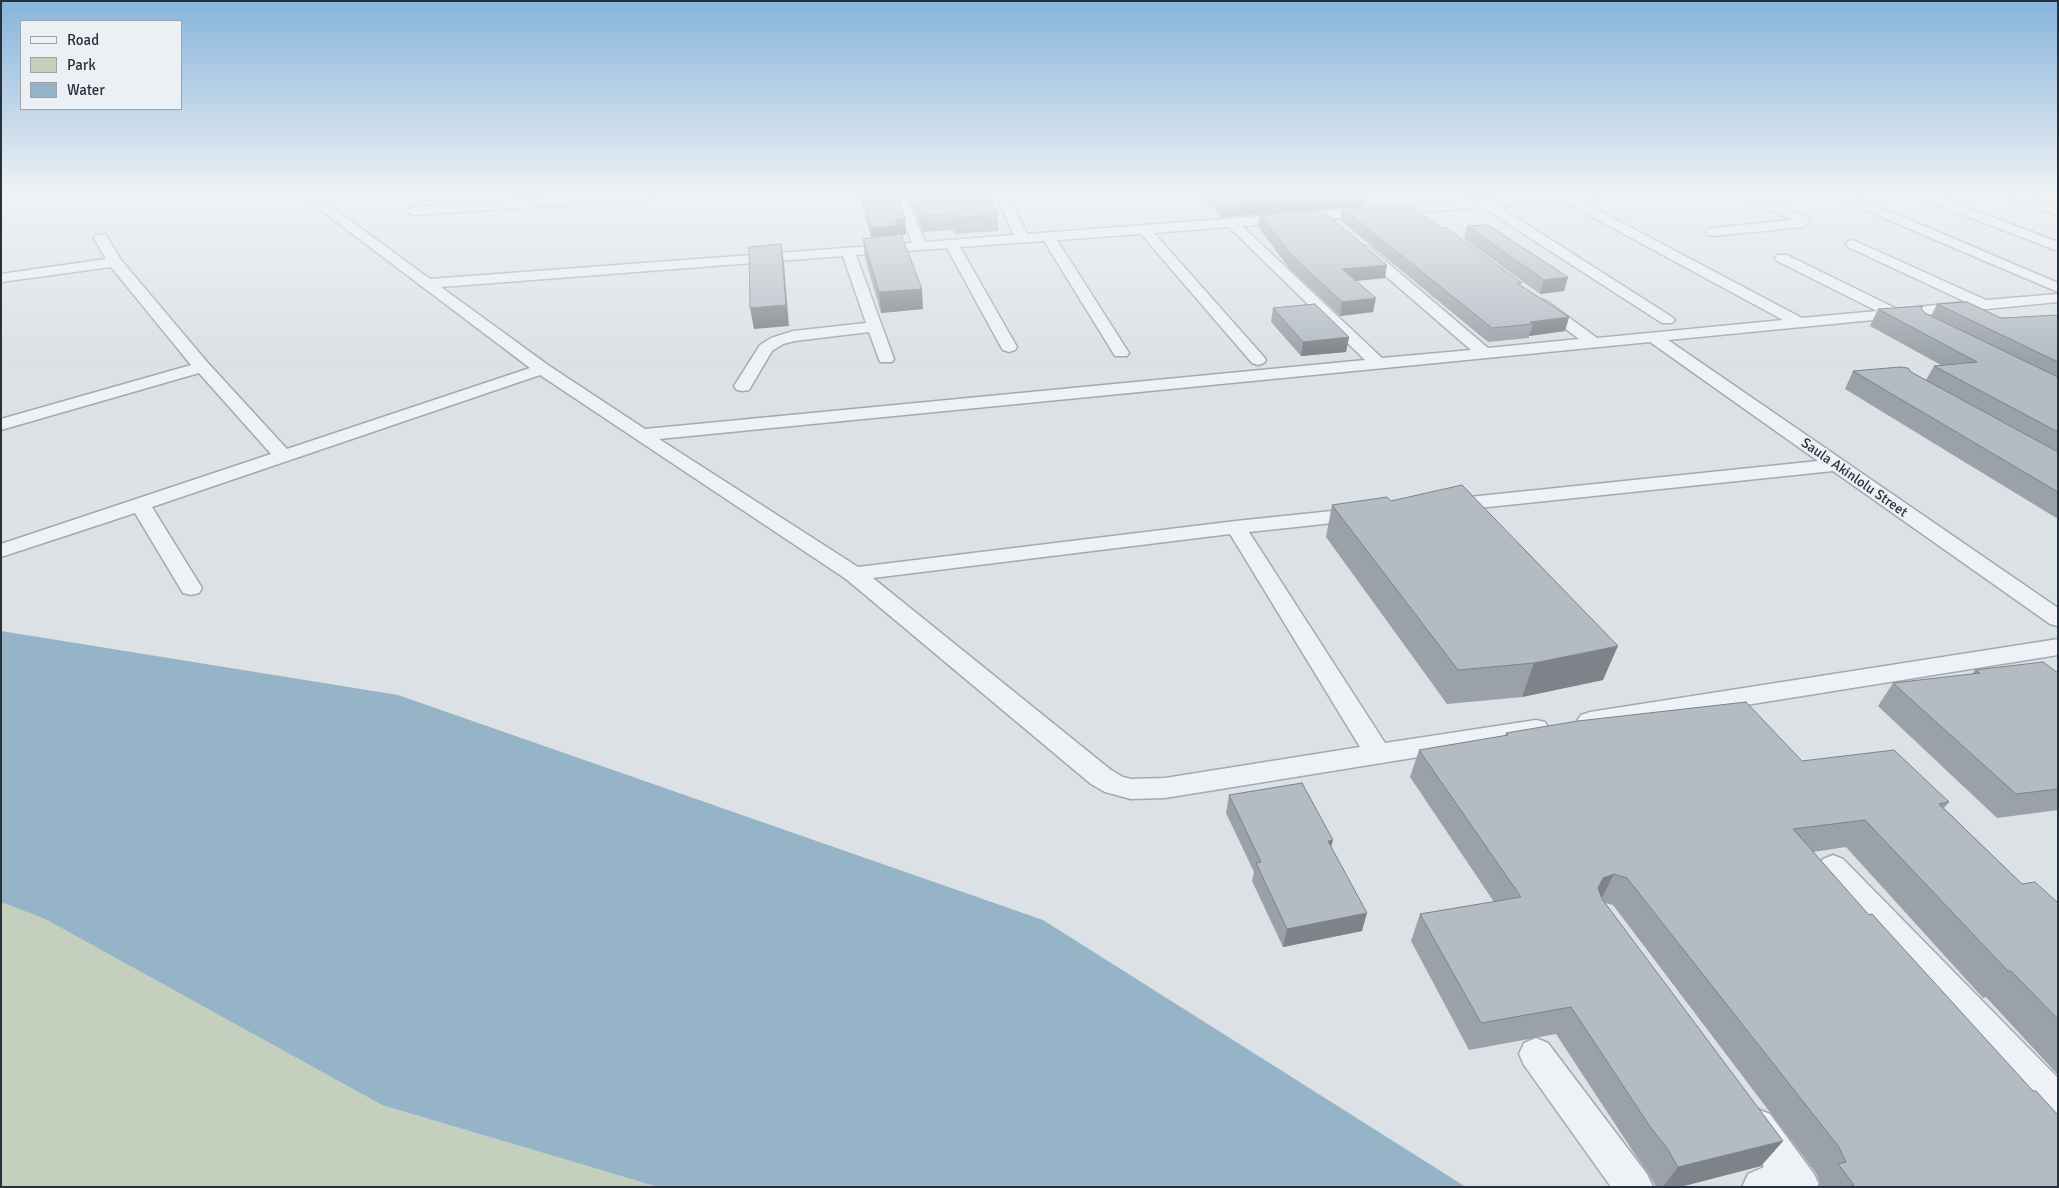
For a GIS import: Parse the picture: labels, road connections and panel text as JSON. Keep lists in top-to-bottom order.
{
  "streets": {
    "street": ["Saula Akinlolu Street"]
  },
  "legend": ["Road", "Park", "Water"]
}
